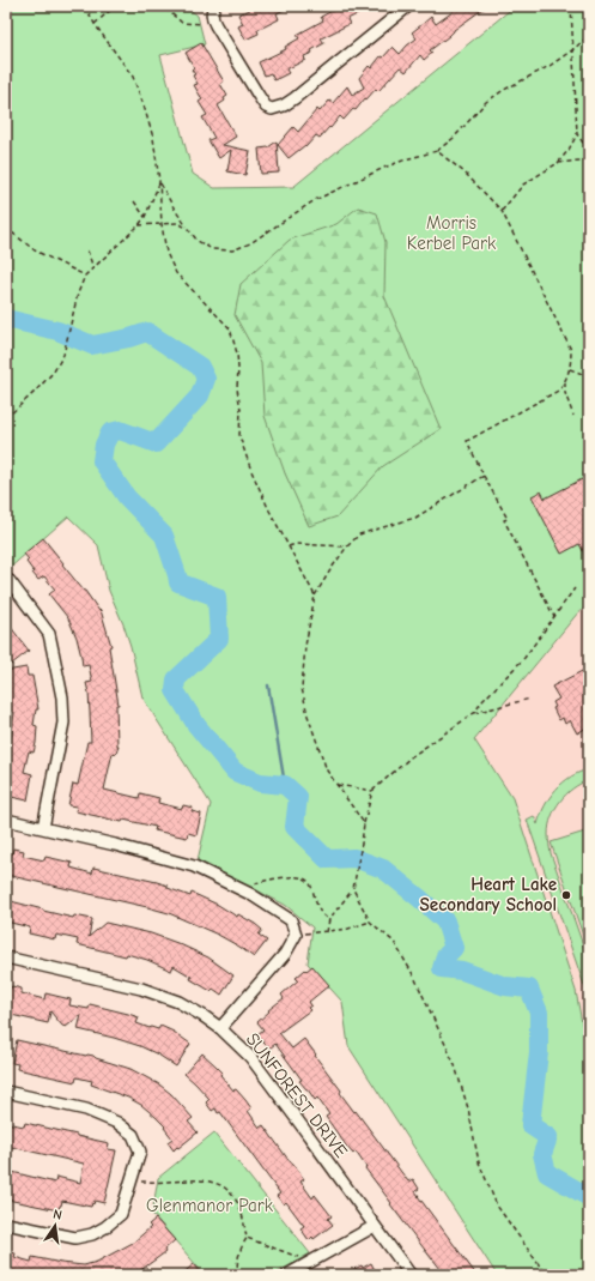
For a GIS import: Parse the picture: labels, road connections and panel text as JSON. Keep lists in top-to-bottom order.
{
  "streets": {
    "street": ["SUNFOREST DRIVE"]
  },
  "parks": ["Morris Kerbel Park", "Glenmanor Park"],
  "places": ["Heart Lake Secondary School"],
  "north": "top"
}
